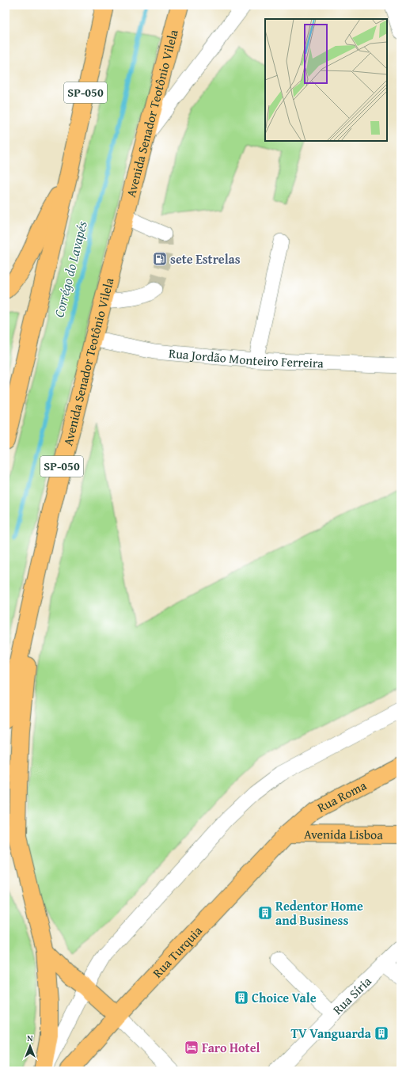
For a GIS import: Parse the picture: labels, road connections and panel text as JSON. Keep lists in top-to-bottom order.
{
  "streets": {
    "main road": [
      "SP-050",
      "Avenida Senador Teotônio Vilela",
      "Rua Roma",
      "Avenida Lisboa",
      "Rua Turquia"
    ],
    "street": ["Rua Jordão Monteiro Ferreira", "Rua Síria"]
  },
  "crossings": [
    ["Avenida Senador Teotônio Vilela", "Rua Jordão Monteiro Ferreira"],
    ["Rua Roma", "Avenida Lisboa"],
    ["Rua Roma", "Rua Turquia"],
    ["Avenida Lisboa", "Rua Turquia"]
  ],
  "water": ["Corrégo do Lavapés"],
  "places": {
    "fuel station": ["sete Estrelas"],
    "building": ["Redentor Home and Business", "Choice Vale", "TV Vanguarda"],
    "hotel": ["Faro Hotel"]
  },
  "north": "top"
}
